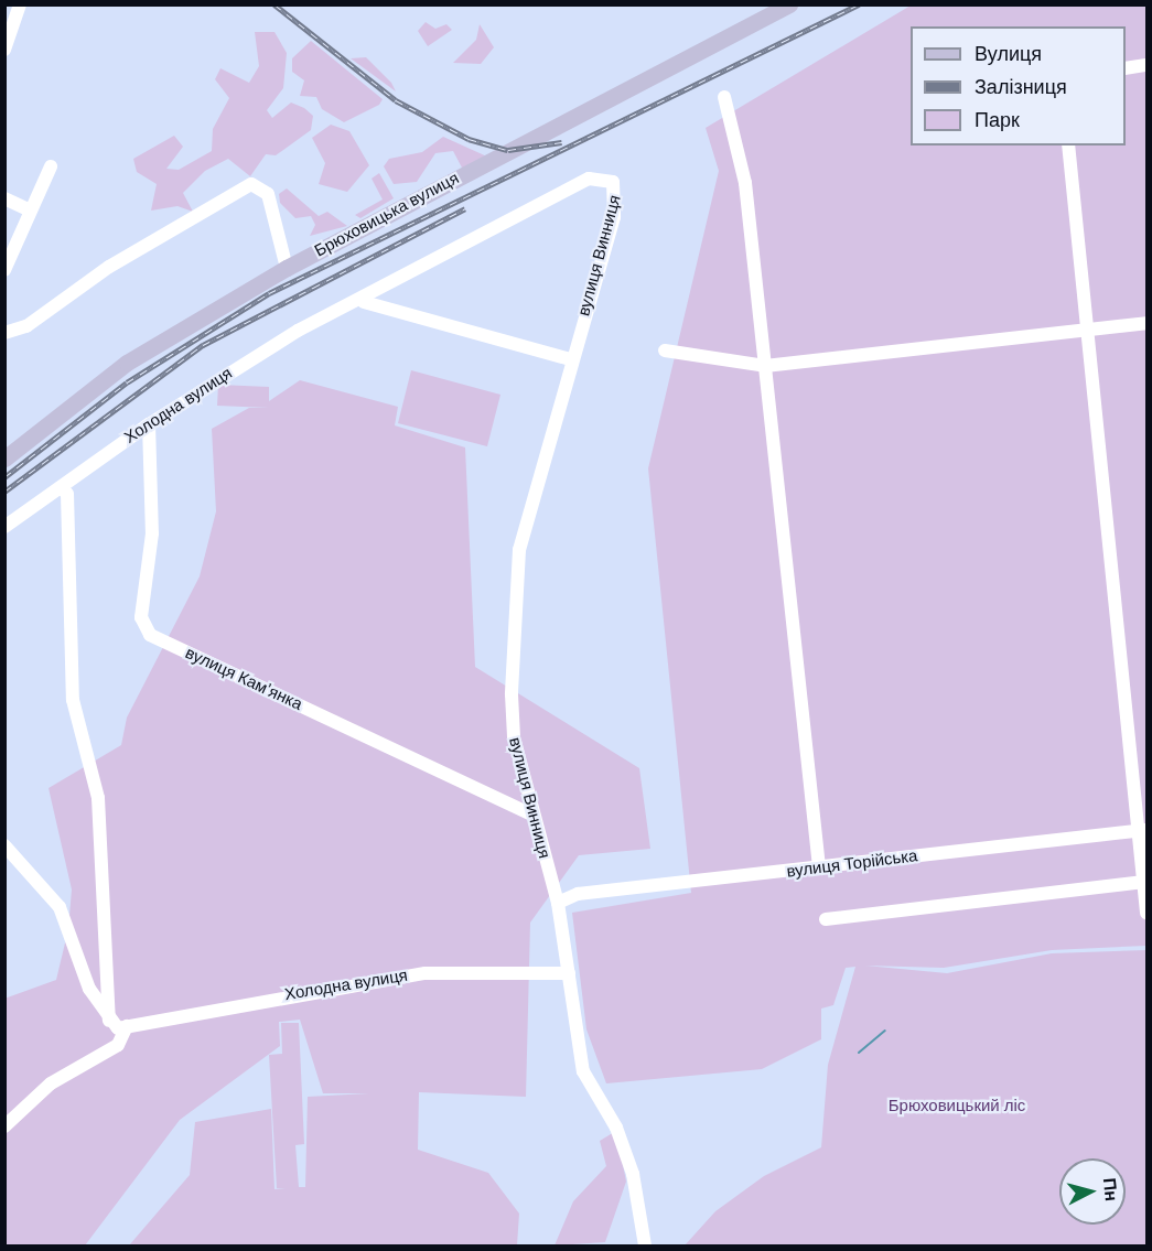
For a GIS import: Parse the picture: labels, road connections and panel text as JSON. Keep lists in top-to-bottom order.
{
  "streets": {
    "main road": ["Брюховицька вулиця"],
    "street": [
      "вулиця Винниця",
      "Холодна вулиця",
      "вулиця Камʼянка",
      "вулиця Торійська"
    ]
  },
  "crossings": [
    ["вулиця Винниця", "Холодна вулиця"],
    ["вулиця Винниця", "вулиця Камʼянка"],
    ["вулиця Винниця", "вулиця Торійська"],
    ["Холодна вулиця", "вулиця Камʼянка"]
  ],
  "parks": ["Брюховицький ліс"],
  "legend": ["Вулиця", "Залізниця", "Парк"],
  "north": "right"
}
